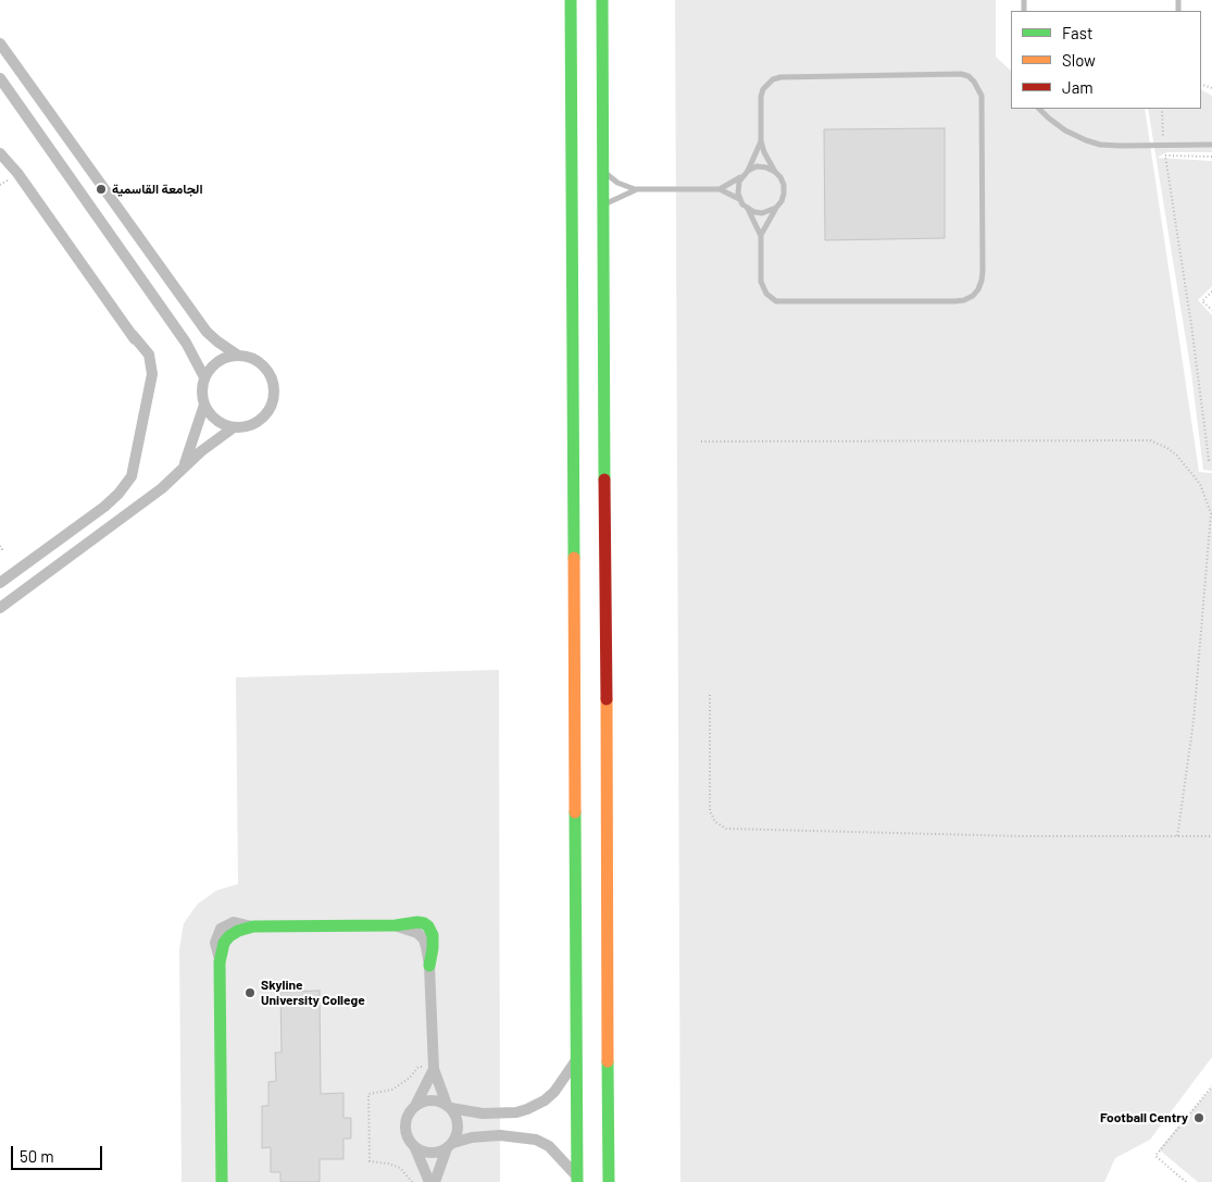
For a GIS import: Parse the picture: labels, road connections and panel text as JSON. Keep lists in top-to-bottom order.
{
  "places": ["الجامعة القاسمية", "Skyline University College", "Football Centry"],
  "legend": ["Fast", "Slow", "Jam"],
  "scale_bar": "50 m"
}
